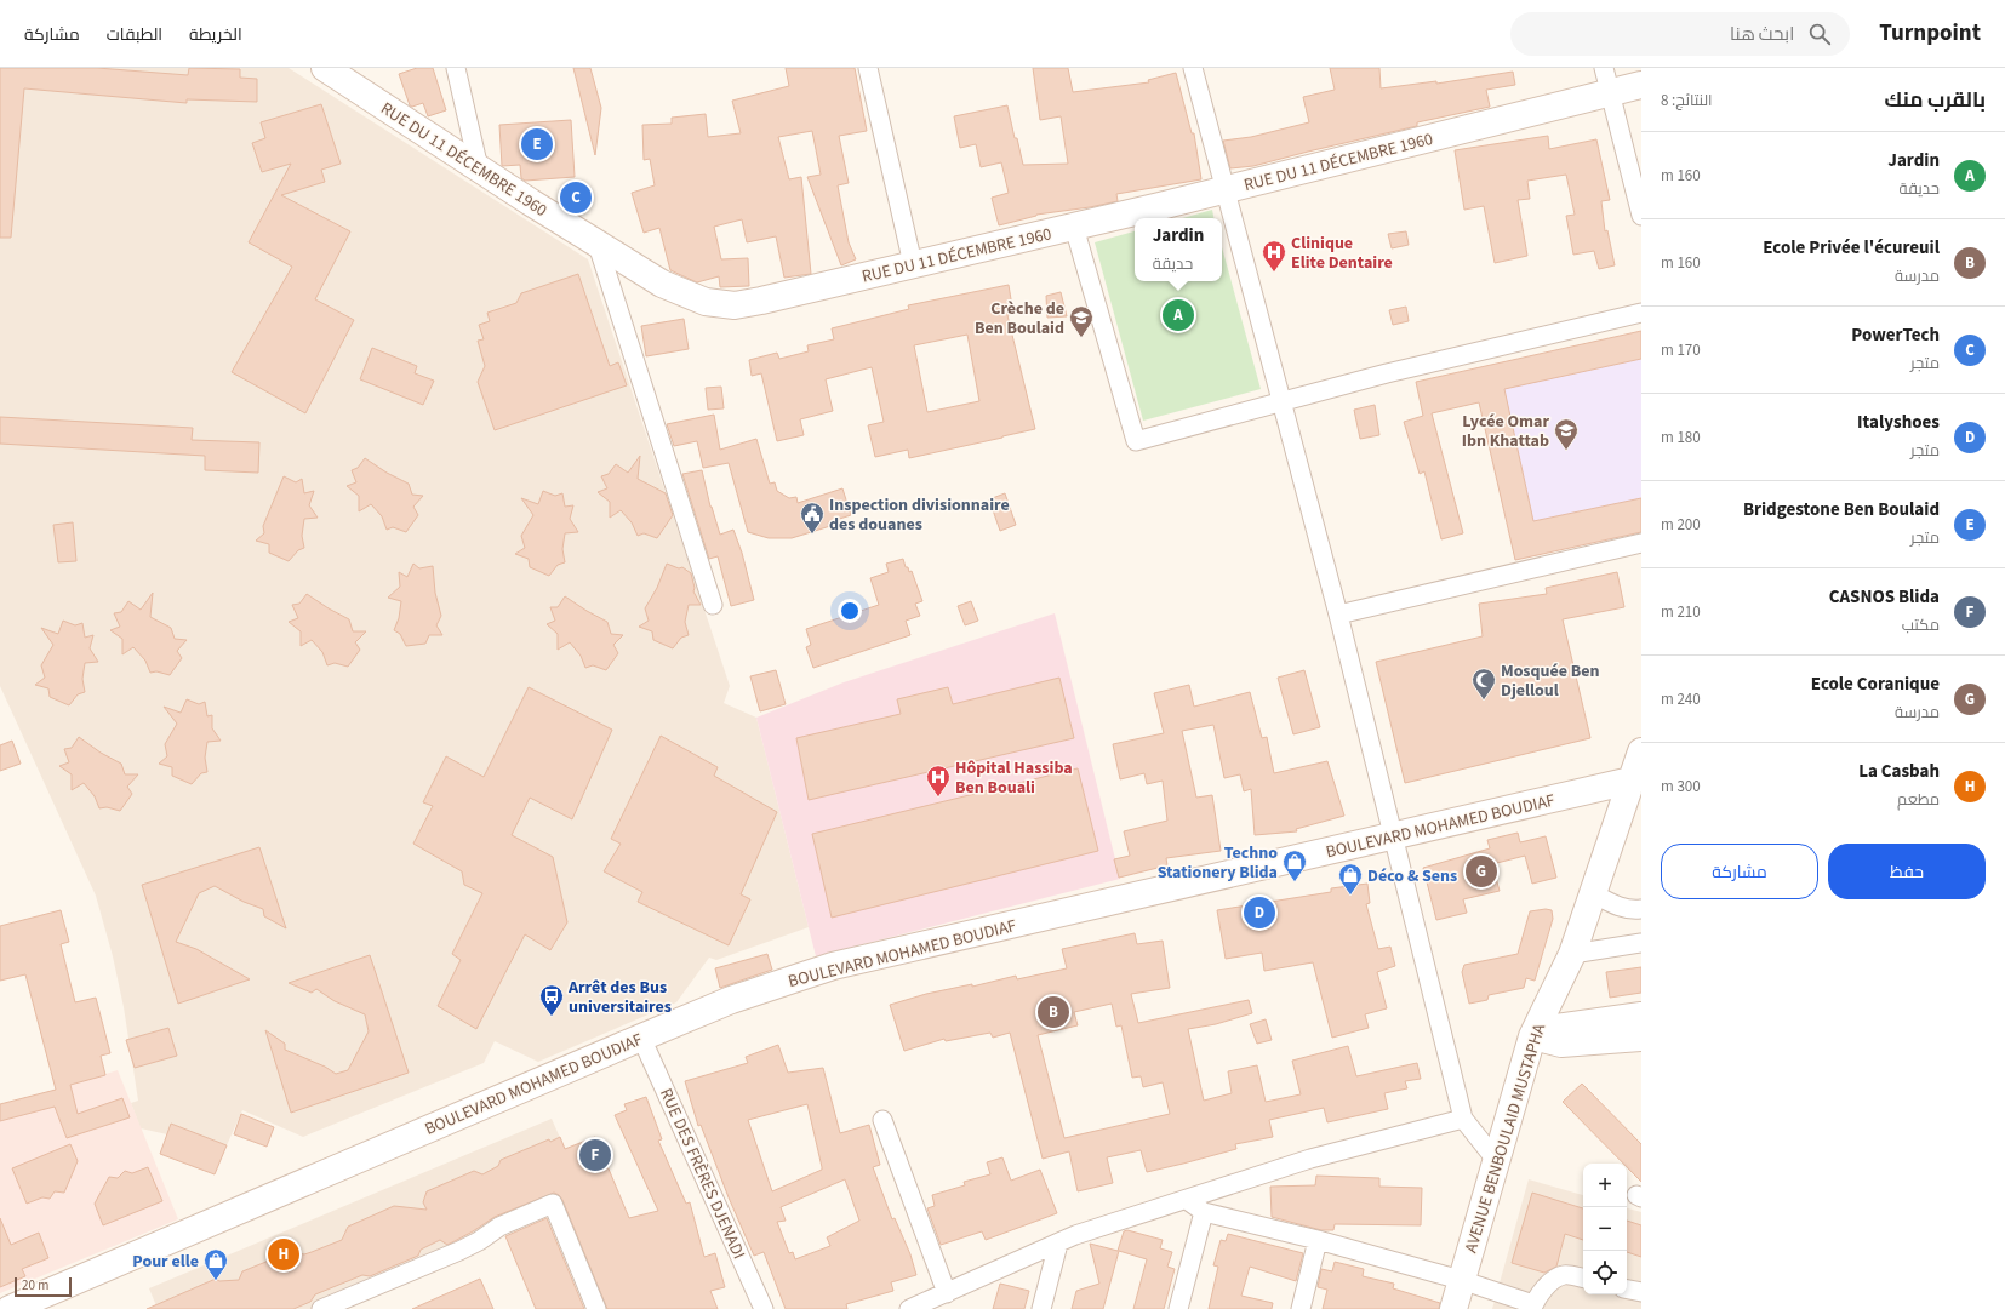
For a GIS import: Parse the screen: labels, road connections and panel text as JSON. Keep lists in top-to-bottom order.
{
  "streets": {
    "main road": ["RUE DU 11 DÉCEMBRE 1960", "BOULEVARD MOHAMED BOUDIAF", "AVENUE BENBOULAID MUSTAPHA"],
    "street": ["RUE DES FRÈRES DJENADI"]
  },
  "crossings": [
    ["BOULEVARD MOHAMED BOUDIAF", "AVENUE BENBOULAID MUSTAPHA"],
    ["BOULEVARD MOHAMED BOUDIAF", "RUE DES FRÈRES DJENADI"]
  ],
  "places": {
    "hospital": ["Clinique Elite Dentaire", "Hôpital Hassiba Ben Bouali"],
    "school or university": ["Crèche de Ben Boulaid", "Lycée Omar Ibn Khattab"],
    "public building": ["Inspection divisionnaire des douanes"],
    "mosque": ["Mosquée Ben Djelloul"],
    "shop": ["Techno Stationery Blida", "Déco & Sens", "Pour elle"],
    "bus stop": ["Arrêt des Bus universitaires"]
  },
  "scale_bar": "20 m",
  "page": {
    "header": "Turnpoint",
    "search": "ابحث هنا",
    "nav": ["الخريطة", "الطبقات", "مشاركة"],
    "heading": ["بالقرب منك", "النتائج: 8"],
    "pins": [
      "E",
      "C",
      "A",
      "G",
      "D",
      "B",
      "F",
      "H"
    ],
    "list": [
      {
        "mark": "A",
        "name": "Jardin",
        "note": "حديقة",
        "value": "160 m"
      },
      {
        "mark": "B",
        "name": "Ecole Privée l'écureuil",
        "note": "مدرسة",
        "value": "160 m"
      },
      {
        "mark": "C",
        "name": "PowerTech",
        "note": "متجر",
        "value": "170 m"
      },
      {
        "mark": "D",
        "name": "Italyshoes",
        "note": "متجر",
        "value": "180 m"
      },
      {
        "mark": "E",
        "name": "Bridgestone Ben Boulaid",
        "note": "متجر",
        "value": "200 m"
      },
      {
        "mark": "F",
        "name": "CASNOS Blida",
        "note": "مكتب",
        "value": "210 m"
      },
      {
        "mark": "G",
        "name": "Ecole Coranique",
        "note": "مدرسة",
        "value": "240 m"
      },
      {
        "mark": "H",
        "name": "La Casbah",
        "note": "مطعم",
        "value": "300 m"
      }
    ],
    "popup": ["Jardin", "حديقة"],
    "buttons": ["حفظ", "مشاركة"],
    "map_buttons": ["+", "−"],
    "scale": "20 m"
  }
}
